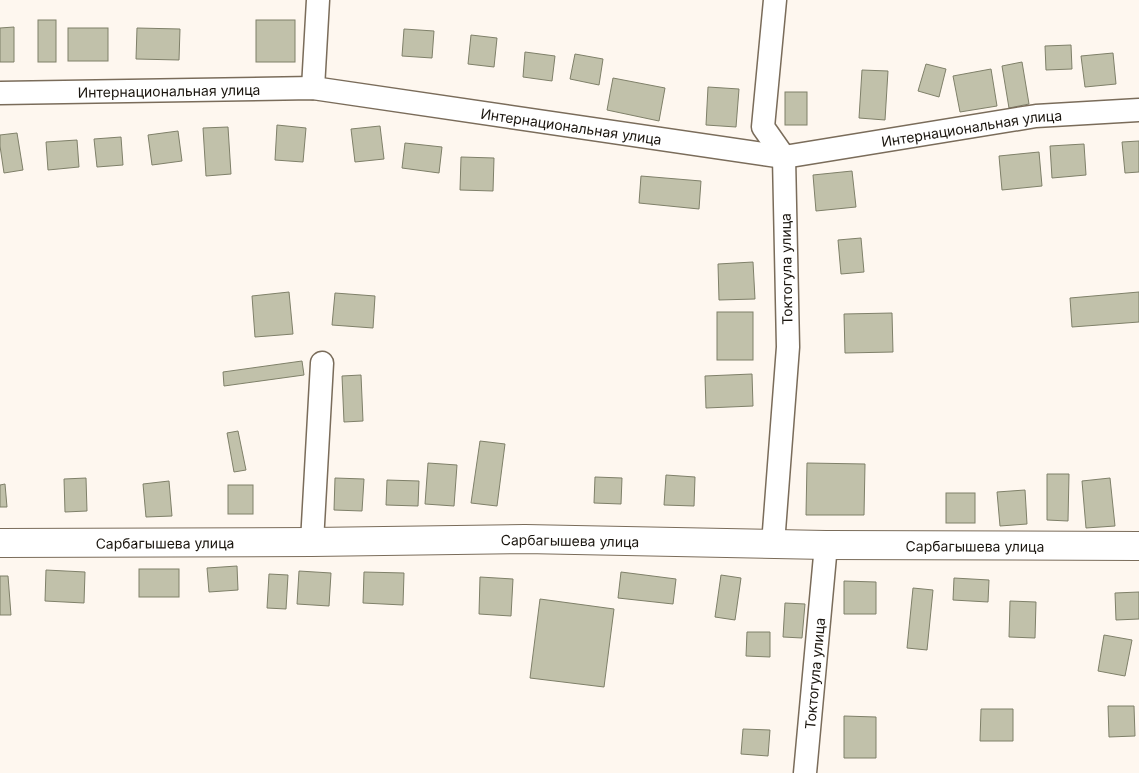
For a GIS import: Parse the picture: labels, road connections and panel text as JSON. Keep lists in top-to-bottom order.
{
  "streets": {
    "street": ["Интернациональная улица", "Токтогула улица", "Сарбагышева улица"]
  },
  "crossings": [
    ["Интернациональная улица", "Токтогула улица"],
    ["Токтогула улица", "Сарбагышева улица"]
  ]
}
